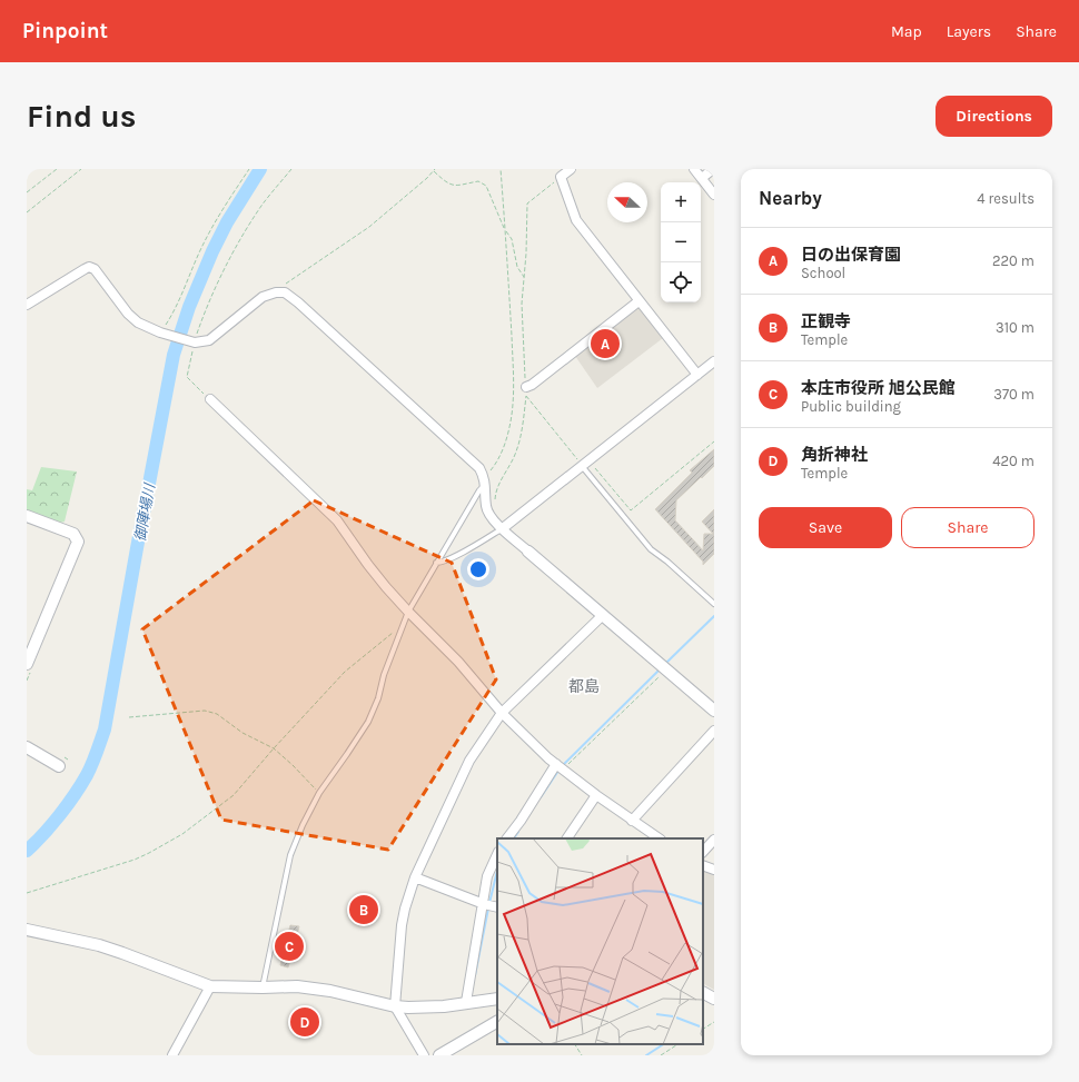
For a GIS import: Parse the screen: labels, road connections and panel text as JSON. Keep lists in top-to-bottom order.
{
  "districts": ["都島"],
  "water": ["御陣場川"],
  "north": "left",
  "page": {
    "header": "Pinpoint",
    "nav": ["Map", "Layers", "Share"],
    "buttons": [
      "Directions",
      ["Save", "Share"]
    ],
    "title": "Find us",
    "heading": ["Nearby", "4 results"],
    "map_buttons": ["+", "−"],
    "list": [
      {
        "mark": "A",
        "name": "日の出保育園",
        "note": "School",
        "value": "220 m"
      },
      {
        "mark": "B",
        "name": "正観寺",
        "note": "Temple",
        "value": "310 m"
      },
      {
        "mark": "C",
        "name": "本庄市役所 旭公民館",
        "note": "Public building",
        "value": "370 m"
      },
      {
        "mark": "D",
        "name": "角折神社",
        "note": "Temple",
        "value": "420 m"
      }
    ],
    "pins": [
      "A",
      "B",
      "C",
      "D"
    ]
  }
}
